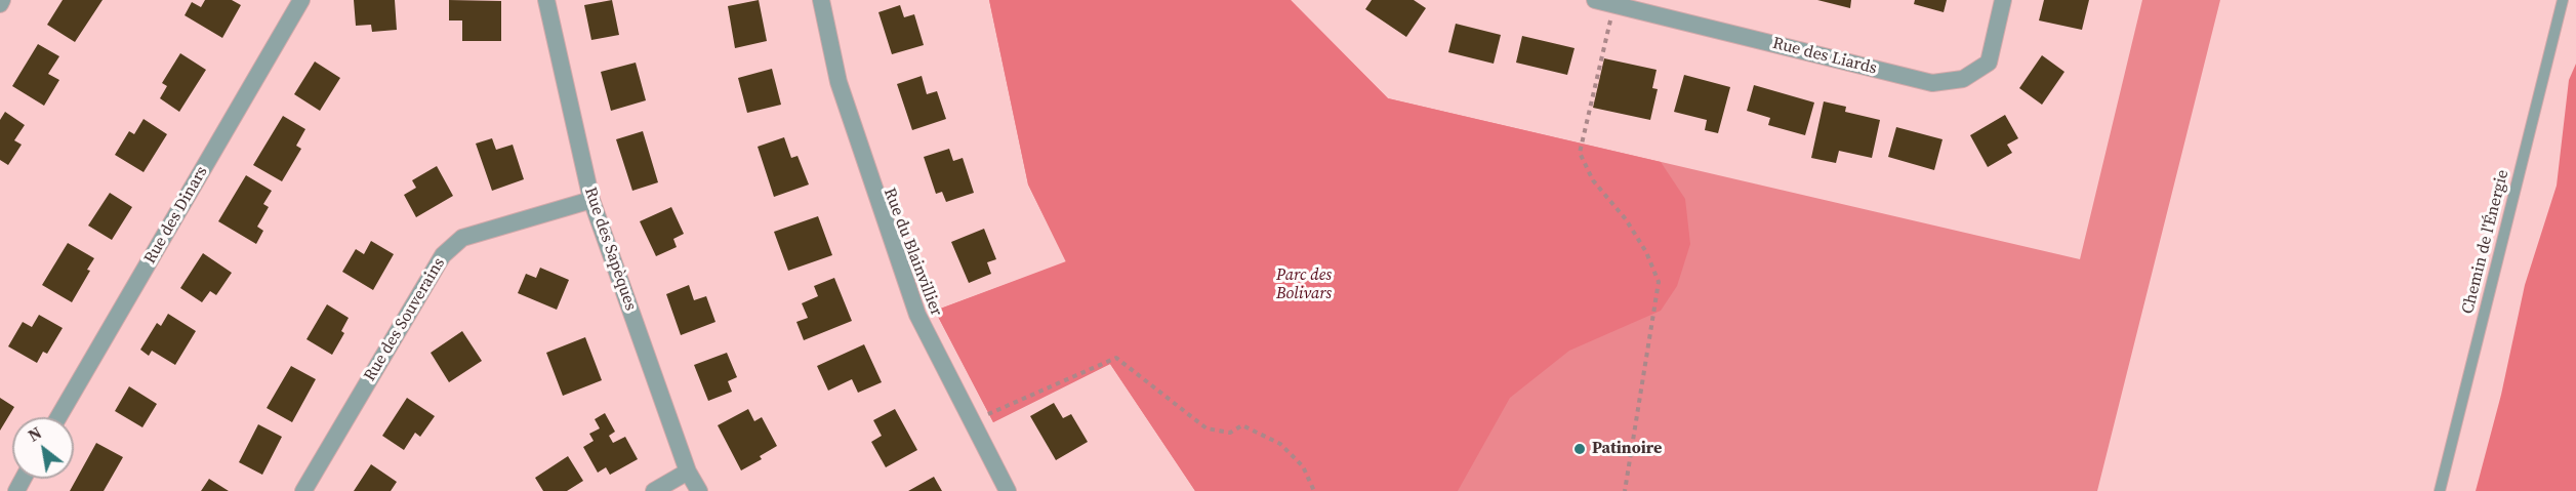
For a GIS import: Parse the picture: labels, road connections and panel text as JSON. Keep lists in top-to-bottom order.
{
  "streets": {
    "street": [
      "Rue des Liards",
      "Rue des Dinars",
      "Rue des Sapèques",
      "Rue du Blainvillier",
      "Rue des Souverains"
    ],
    "lane": ["Chemin de l'Énergie"]
  },
  "crossings": [
    ["Rue des Sapèques", "Rue des Souverains"]
  ],
  "parks": ["Parc des Bolivars"],
  "places": ["Patinoire"],
  "north": "top left"
}
